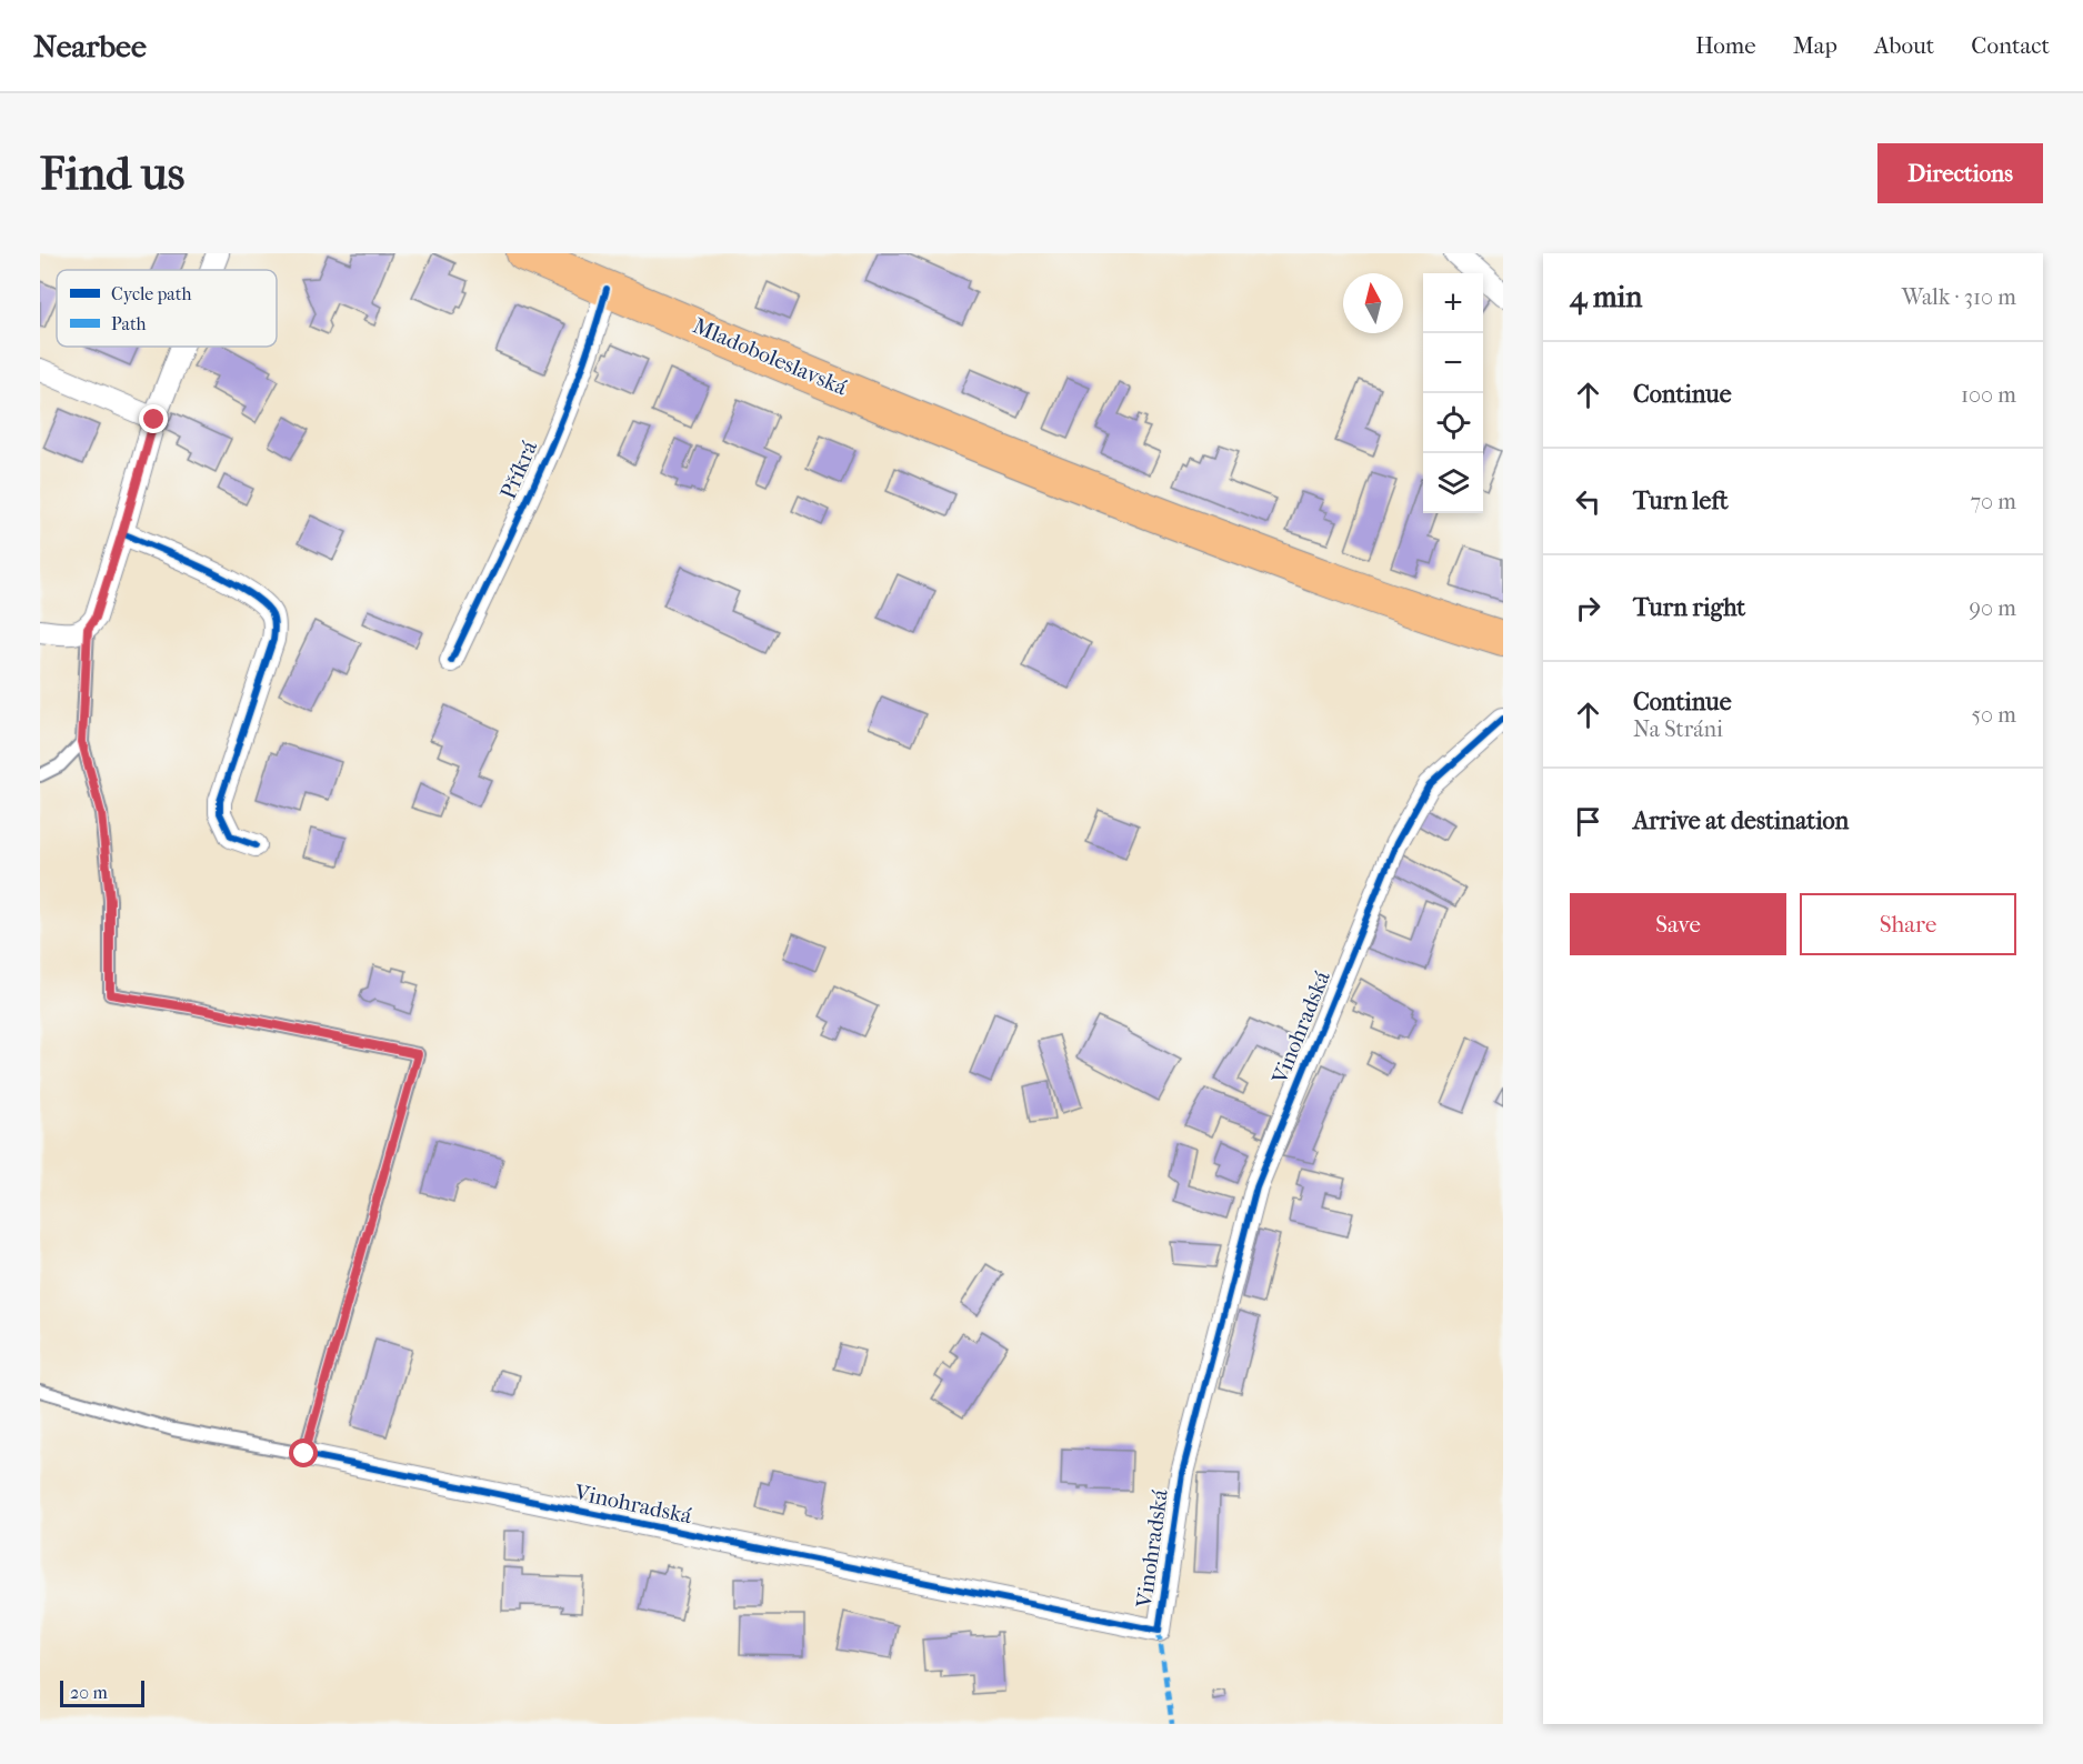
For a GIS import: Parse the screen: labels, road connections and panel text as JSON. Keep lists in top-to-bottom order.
{
  "streets": {
    "main road": ["Mladoboleslavská"],
    "street": ["Příkrá", "Vinohradská"]
  },
  "crossings": [
    ["Mladoboleslavská", "Příkrá"]
  ],
  "legend": ["Cycle path", "Path"],
  "scale_bar": "20 m",
  "north": "top",
  "page": {
    "header": "Nearbee",
    "nav": [
      "Home",
      "Map",
      "About",
      "Contact"
    ],
    "buttons": [
      "Directions",
      ["Save", "Share"]
    ],
    "title": "Find us",
    "heading": ["4 min", "Walk · 310 m"],
    "map_buttons": ["+", "−"],
    "list": [
      ["Continue", "100 m"],
      ["Turn left", "70 m"],
      ["Turn right", "90 m"],
      ["Continue", "Na Stráni", "50 m"],
      "Arrive at destination"
    ],
    "scale": "20 m"
  }
}
